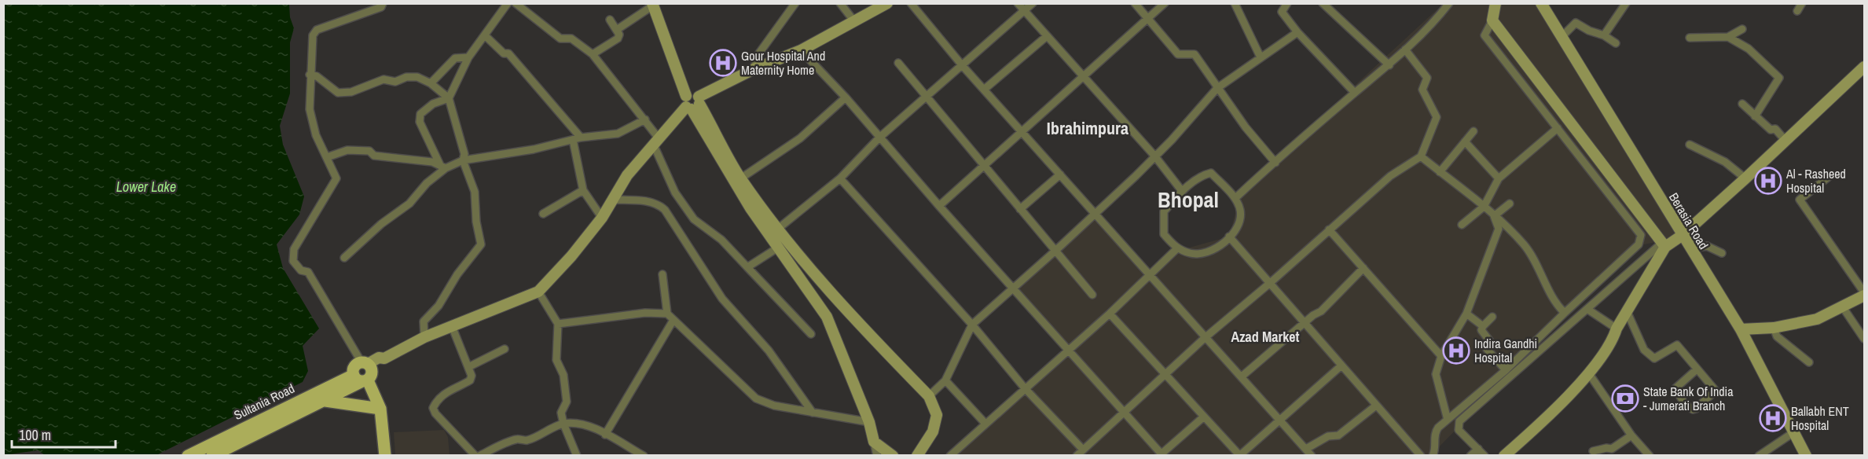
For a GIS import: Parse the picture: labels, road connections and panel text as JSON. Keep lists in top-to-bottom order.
{
  "streets": {
    "main road": ["Sultania Road"],
    "street": ["Berasia Road"]
  },
  "districts": ["Ibrahimpura", "Bhopal", "Azad Market"],
  "water": ["Lower Lake"],
  "places": {
    "hospital": [
      "Gour Hospital And Maternity Home",
      "Al - Rasheed Hospital",
      "Indira Gandhi Hospital",
      "Ballabh ENT Hospital"
    ],
    "bank": ["State Bank Of India - Jumerati Branch"]
  },
  "scale_bar": "100 m"
}
